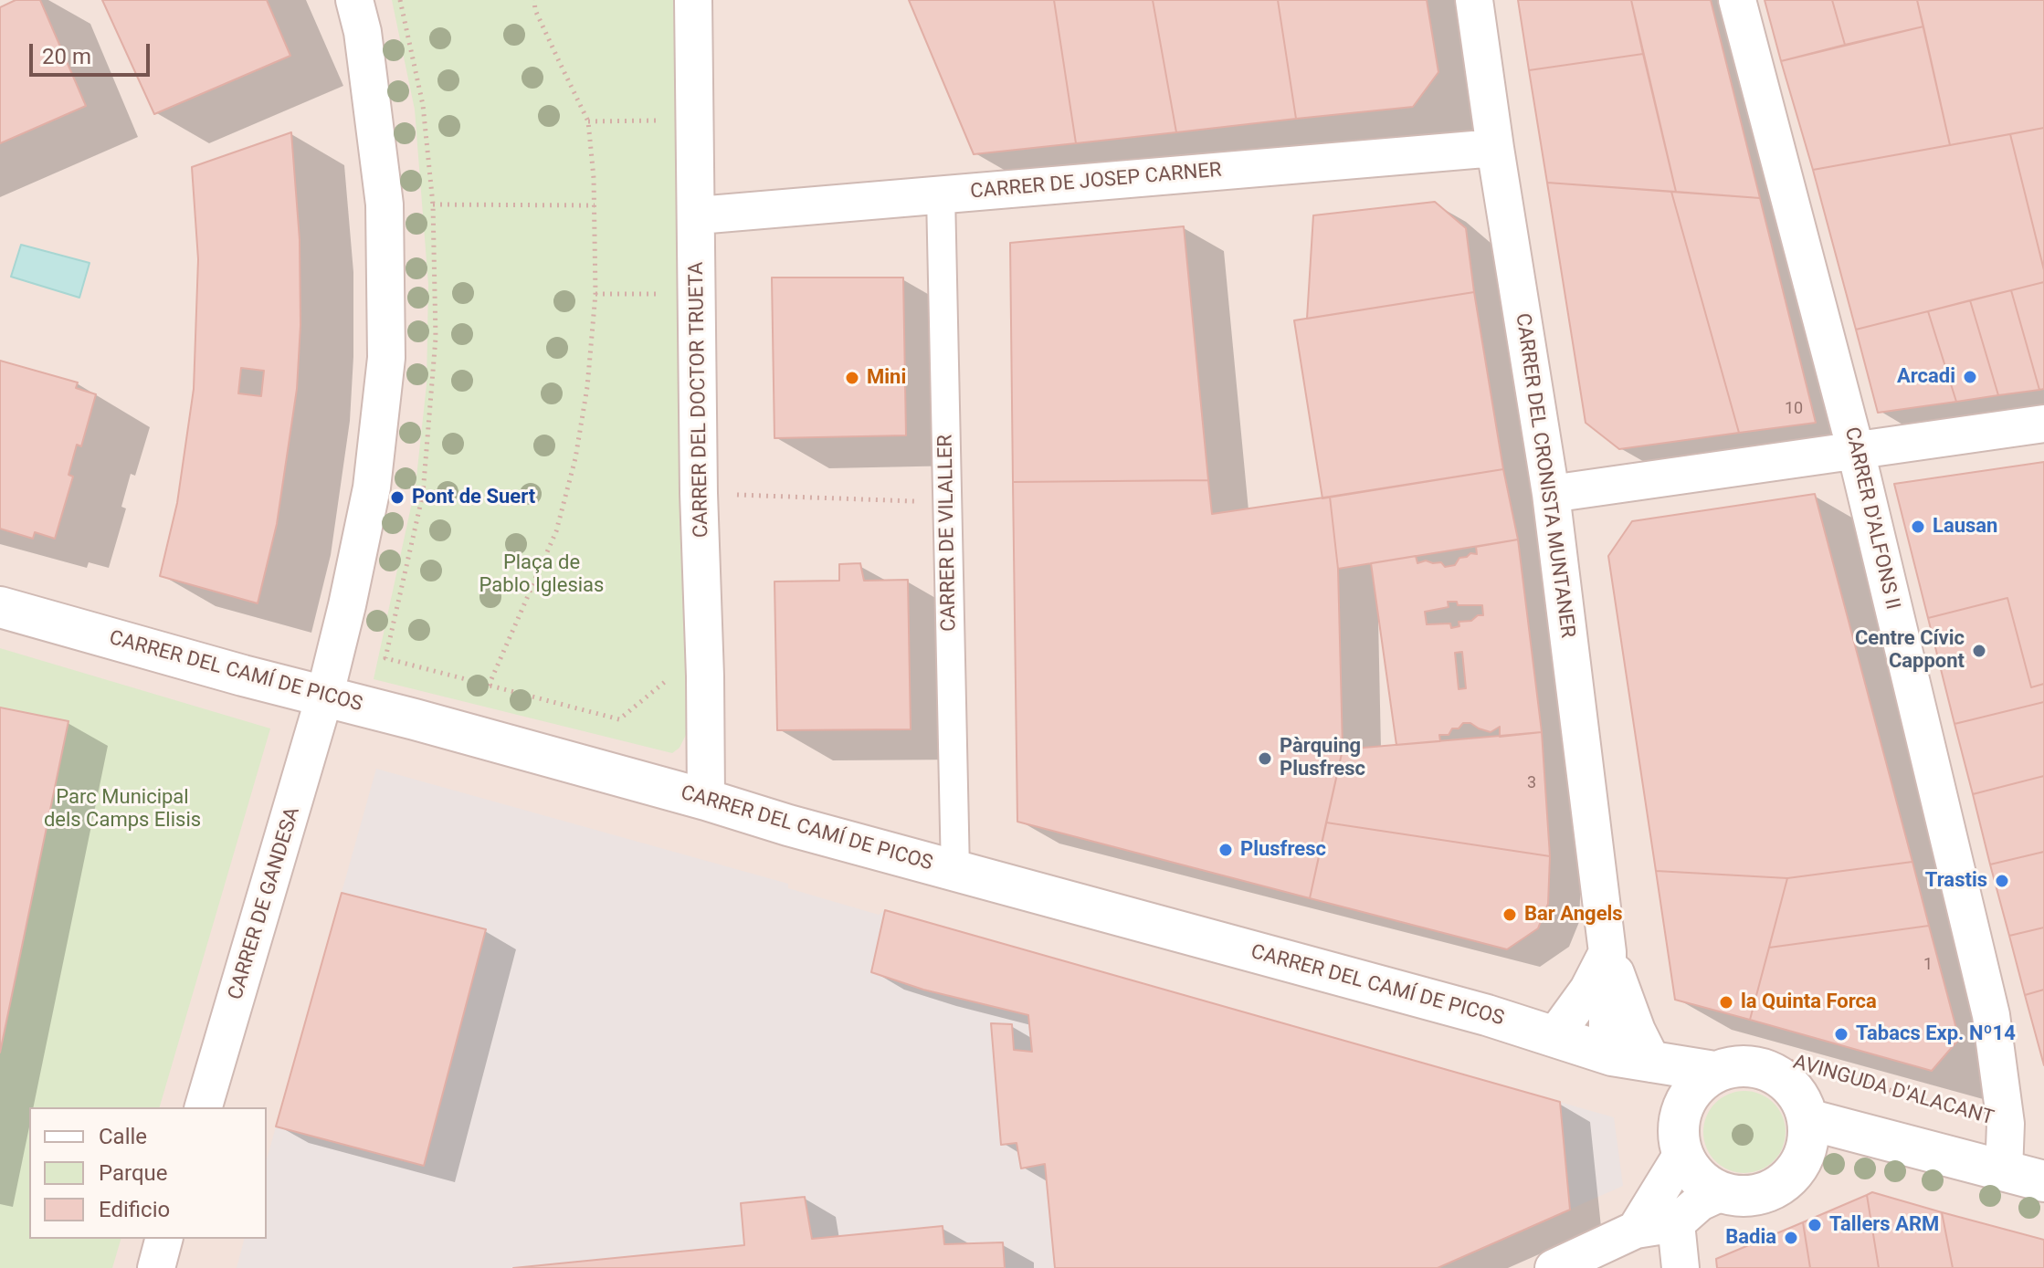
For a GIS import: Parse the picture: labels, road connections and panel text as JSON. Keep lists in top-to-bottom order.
{
  "streets": {
    "street": [
      "CARRER DE JOSEP CARNER",
      "CARRER DEL DOCTOR TRUETA",
      "CARRER DEL CRONISTA MUNTANER",
      "CARRER D'ALFONS II",
      "CARRER DE VILALLER",
      "CARRER DEL CAMÍ DE PICOS",
      "CARRER DE GANDESA"
    ],
    "path": ["AVINGUDA D'ALACANT"]
  },
  "crossings": [
    ["CARRER DE JOSEP CARNER", "CARRER DEL DOCTOR TRUETA"],
    ["CARRER DE JOSEP CARNER", "CARRER DEL CRONISTA MUNTANER"],
    ["CARRER DE JOSEP CARNER", "CARRER DE VILALLER"],
    ["CARRER DEL DOCTOR TRUETA", "CARRER DEL CAMÍ DE PICOS"],
    ["CARRER DEL CRONISTA MUNTANER", "CARRER DEL CAMÍ DE PICOS"],
    ["CARRER D'ALFONS II", "AVINGUDA D'ALACANT"],
    ["CARRER DE VILALLER", "CARRER DEL CAMÍ DE PICOS"],
    ["CARRER DEL CAMÍ DE PICOS", "CARRER DE GANDESA"]
  ],
  "parks": ["Plaça de Pablo Iglesias", "Parc Municipal dels Camps Elisis"],
  "places": [
    "Arcadi",
    "Mini",
    "Pont de Suert",
    "Lausan",
    "Centre Cívic Cappont",
    "Pàrquing Plusfresc",
    "Plusfresc",
    "Trastis",
    "Bar Angels",
    "la Quinta Forca",
    "Tabacs Exp. Nº14",
    "Tallers ARM",
    "Badia"
  ],
  "house_numbers": ["10", "3", "1"],
  "legend": ["Calle", "Parque", "Edificio"],
  "scale_bar": "20 m"
}
